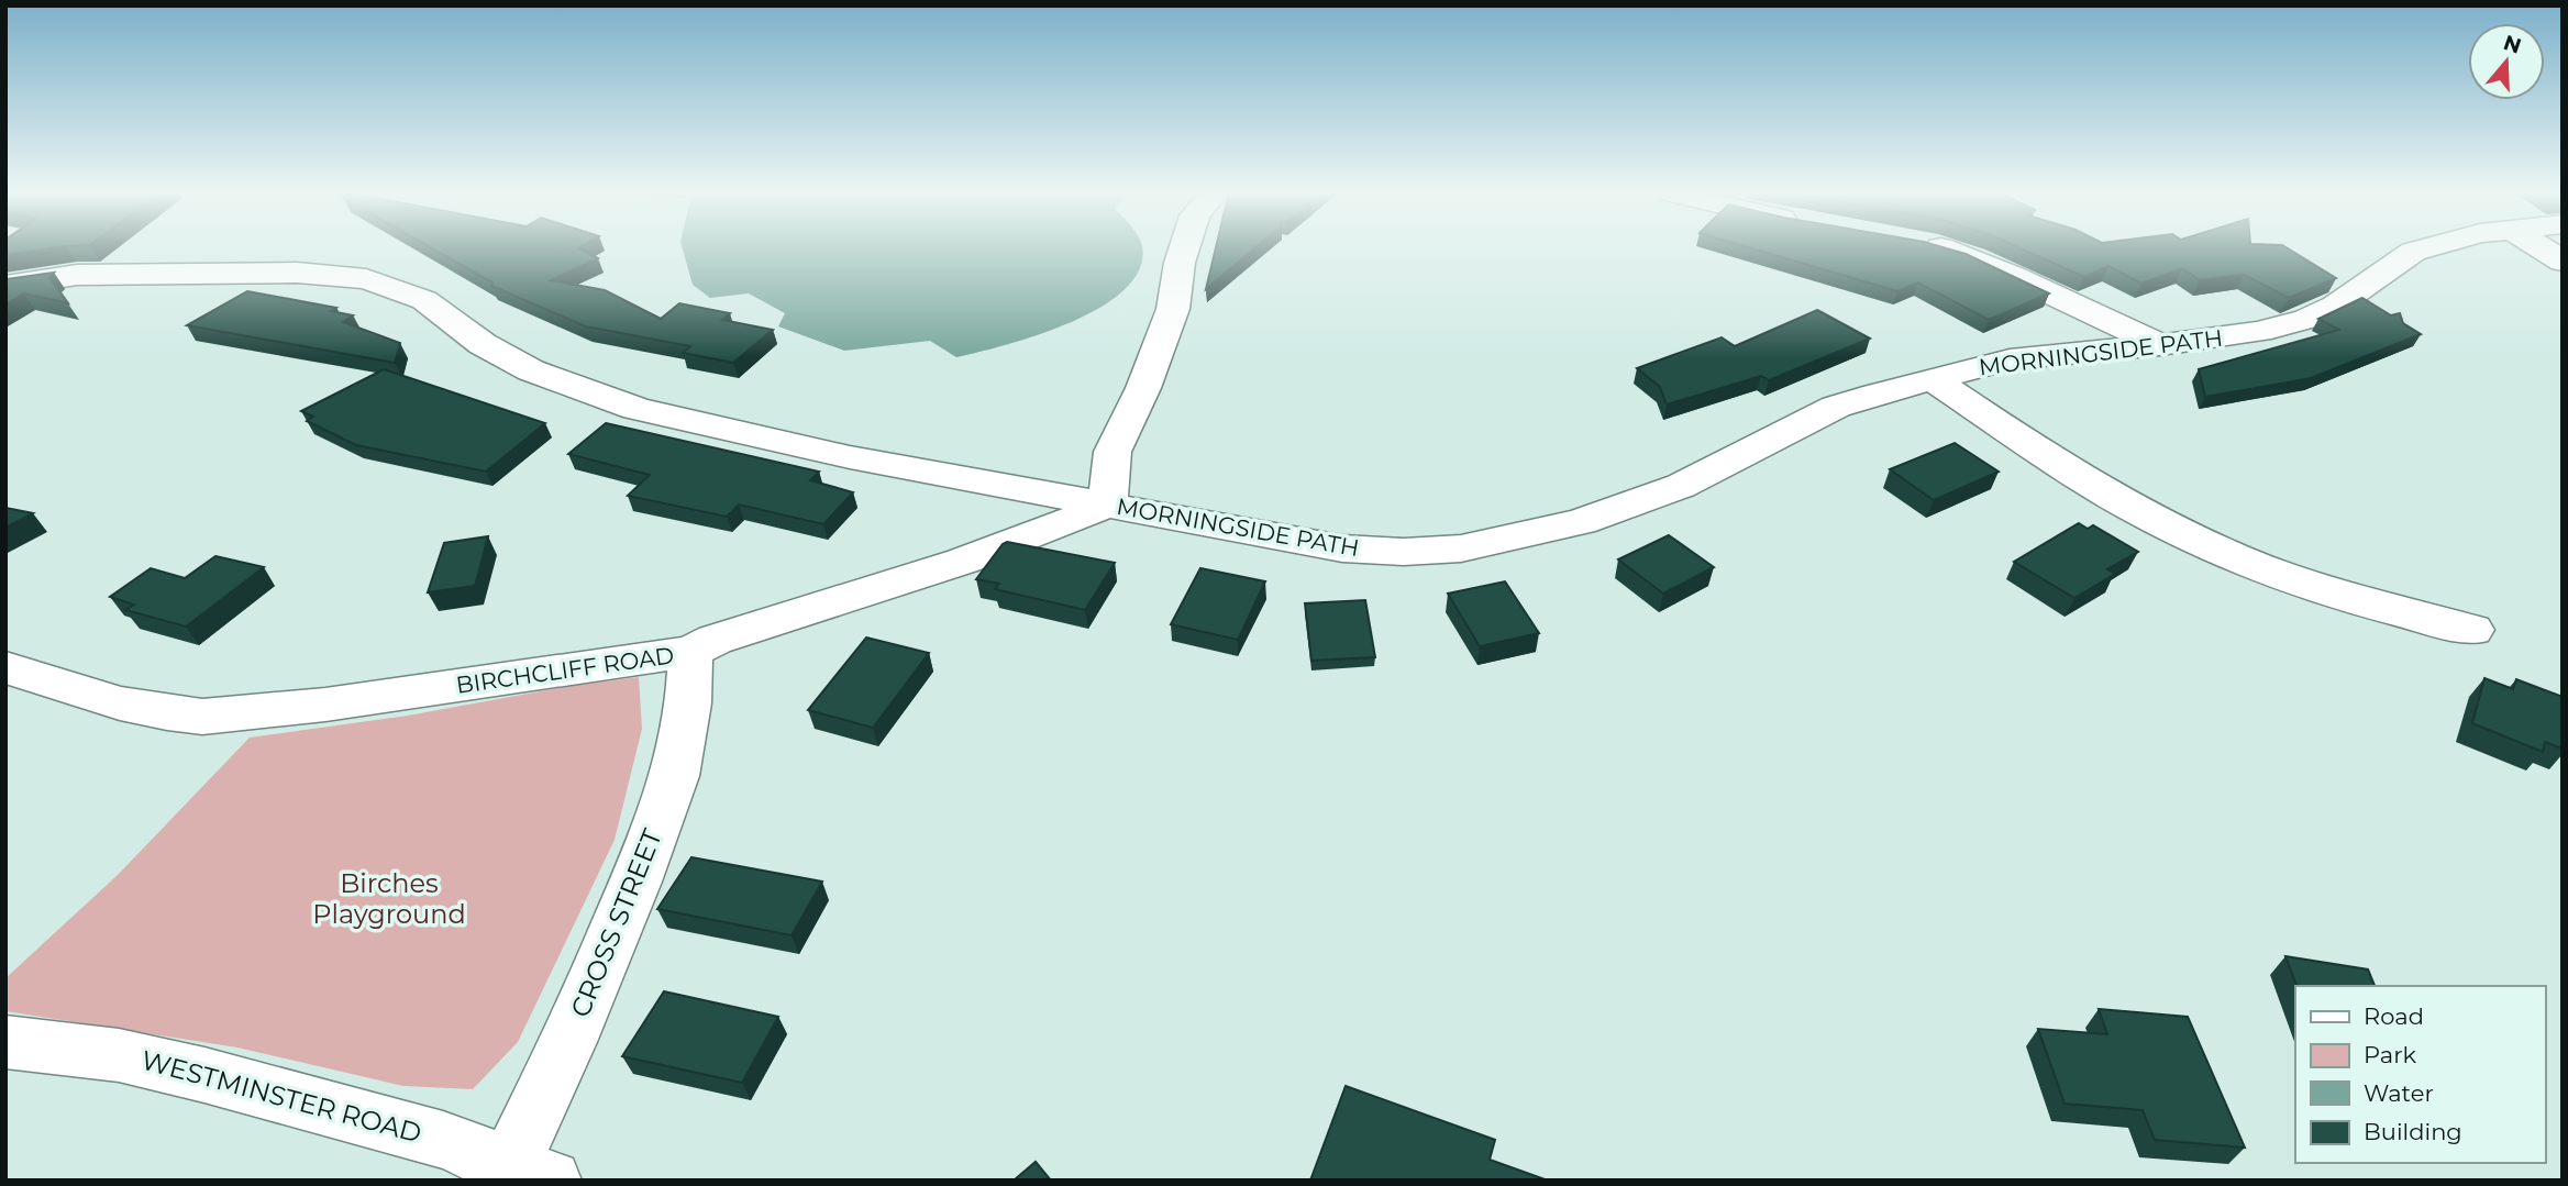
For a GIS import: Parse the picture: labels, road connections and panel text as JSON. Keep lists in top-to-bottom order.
{
  "streets": {
    "street": [
      "MORNINGSIDE PATH",
      "BIRCHCLIFF ROAD",
      "CROSS STREET",
      "WESTMINSTER ROAD"
    ]
  },
  "crossings": [
    ["MORNINGSIDE PATH", "BIRCHCLIFF ROAD"],
    ["BIRCHCLIFF ROAD", "CROSS STREET"],
    ["CROSS STREET", "WESTMINSTER ROAD"]
  ],
  "parks": ["Birches Playground"],
  "legend": [
    "Road",
    "Park",
    "Water",
    "Building"
  ],
  "north": "top"
}
